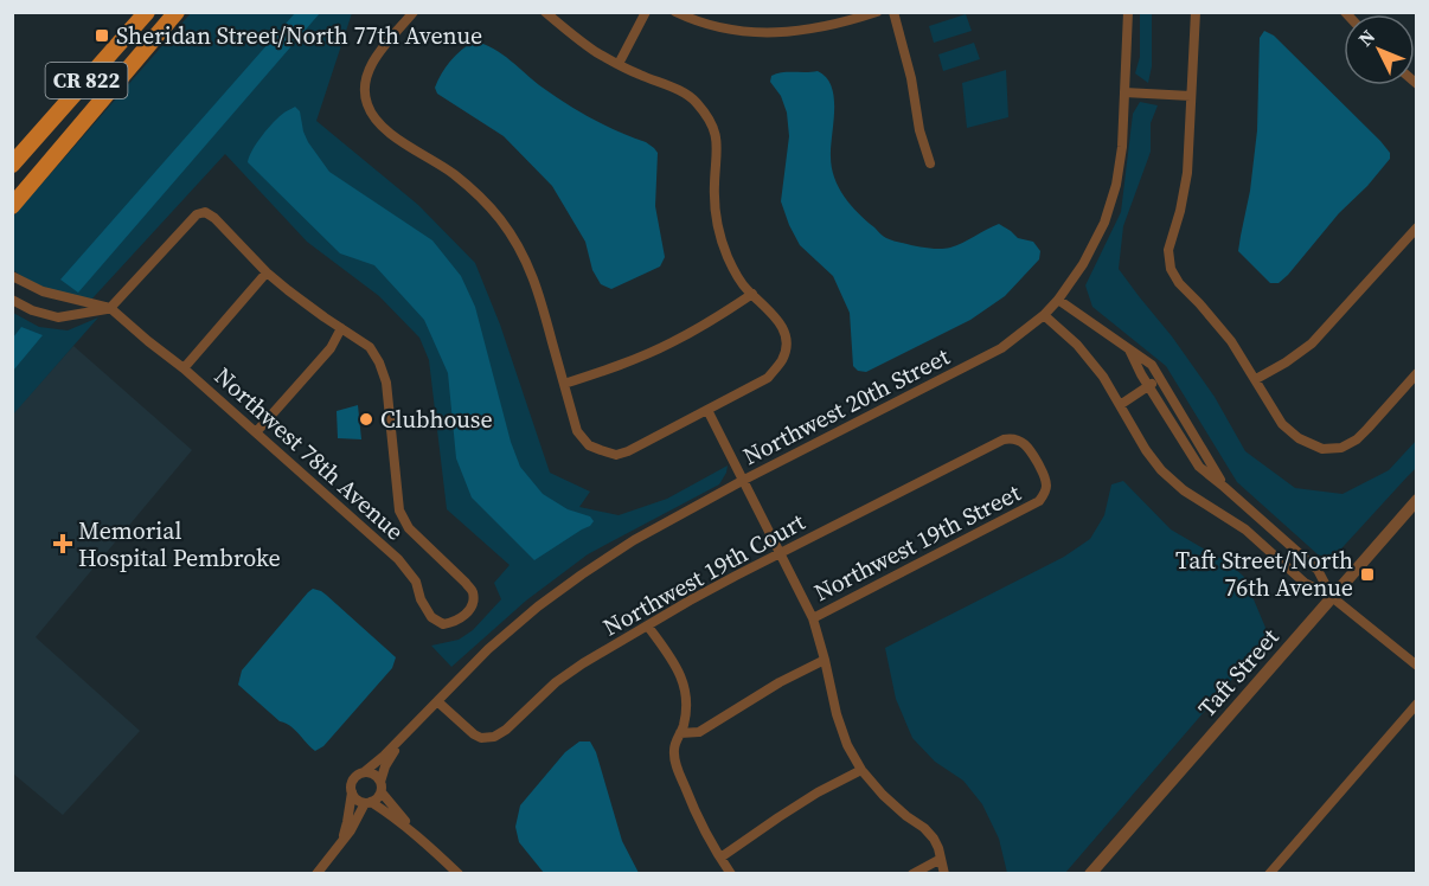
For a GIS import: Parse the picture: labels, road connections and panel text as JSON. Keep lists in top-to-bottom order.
{
  "streets": {
    "main road": ["CR 822"],
    "street": [
      "Northwest 20th Street",
      "Northwest 78th Avenue",
      "Northwest 19th Street",
      "Northwest 19th Court",
      "Taft Street"
    ]
  },
  "crossings": [
    ["Northwest 20th Street", "Northwest 19th Court"],
    ["Northwest 19th Street", "Northwest 19th Court"]
  ],
  "places": {
    "transit": ["Sheridan Street/North 77th Avenue", "Taft Street/North 76th Avenue"],
    "other": ["Clubhouse"],
    "health": ["Memorial Hospital Pembroke"]
  },
  "north": "top left"
}
